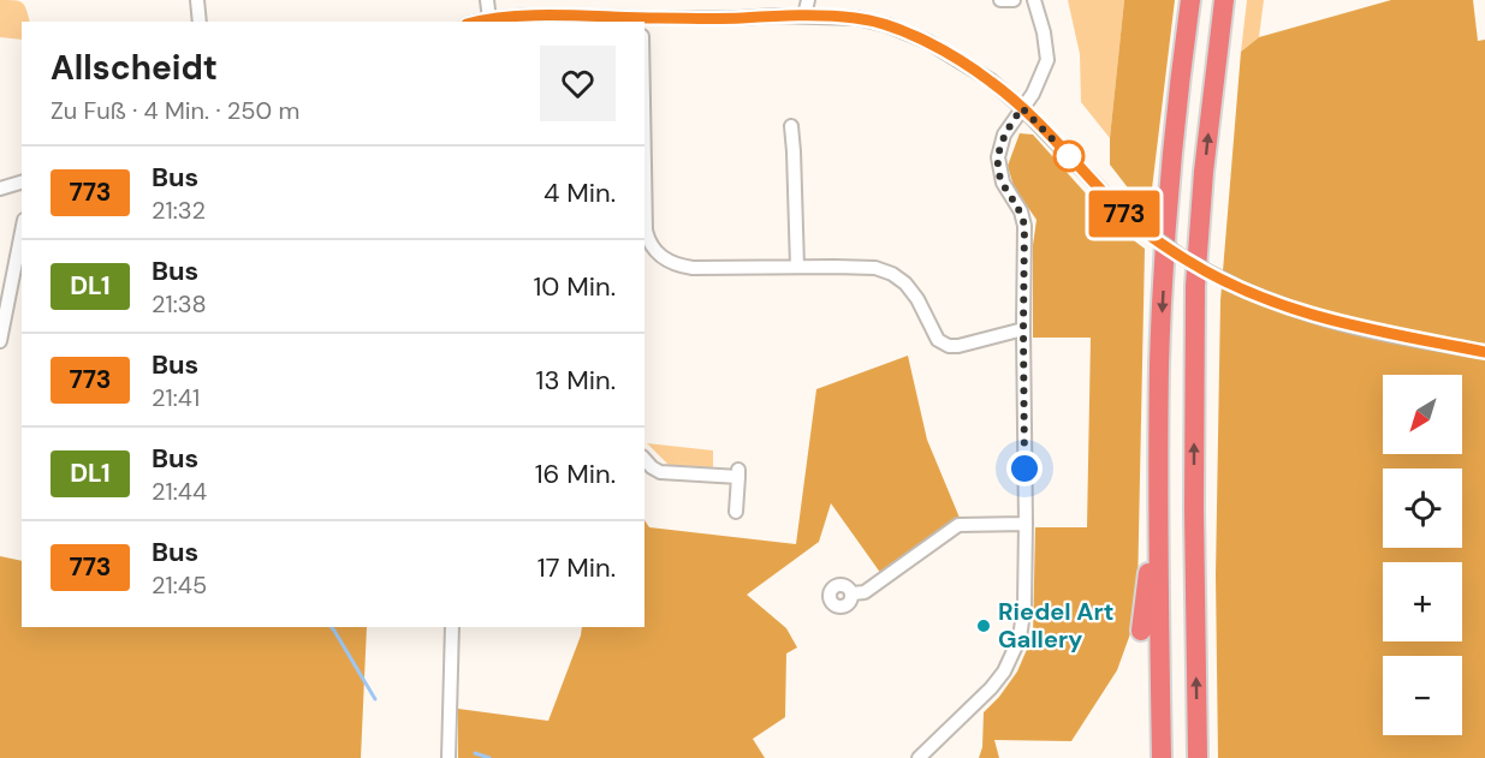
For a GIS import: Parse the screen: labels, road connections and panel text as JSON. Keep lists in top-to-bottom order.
{
  "places": ["Riedel Art Gallery"],
  "lines": ["bus line 773"],
  "north": "bottom left",
  "page": {
    "on_map": "773",
    "heading": ["Allscheidt", "Zu Fuß · 4 Min. · 250 m"],
    "list": [
      {
        "mark": "773",
        "name": "Bus",
        "note": "21:32",
        "value": "4 Min."
      },
      {
        "mark": "DL1",
        "name": "Bus",
        "note": "21:38",
        "value": "10 Min."
      },
      {
        "mark": "773",
        "name": "Bus",
        "note": "21:41",
        "value": "13 Min."
      },
      {
        "mark": "DL1",
        "name": "Bus",
        "note": "21:44",
        "value": "16 Min."
      },
      {
        "mark": "773",
        "name": "Bus",
        "note": "21:45",
        "value": "17 Min."
      }
    ],
    "map_buttons": ["+", "−"]
  }
}
